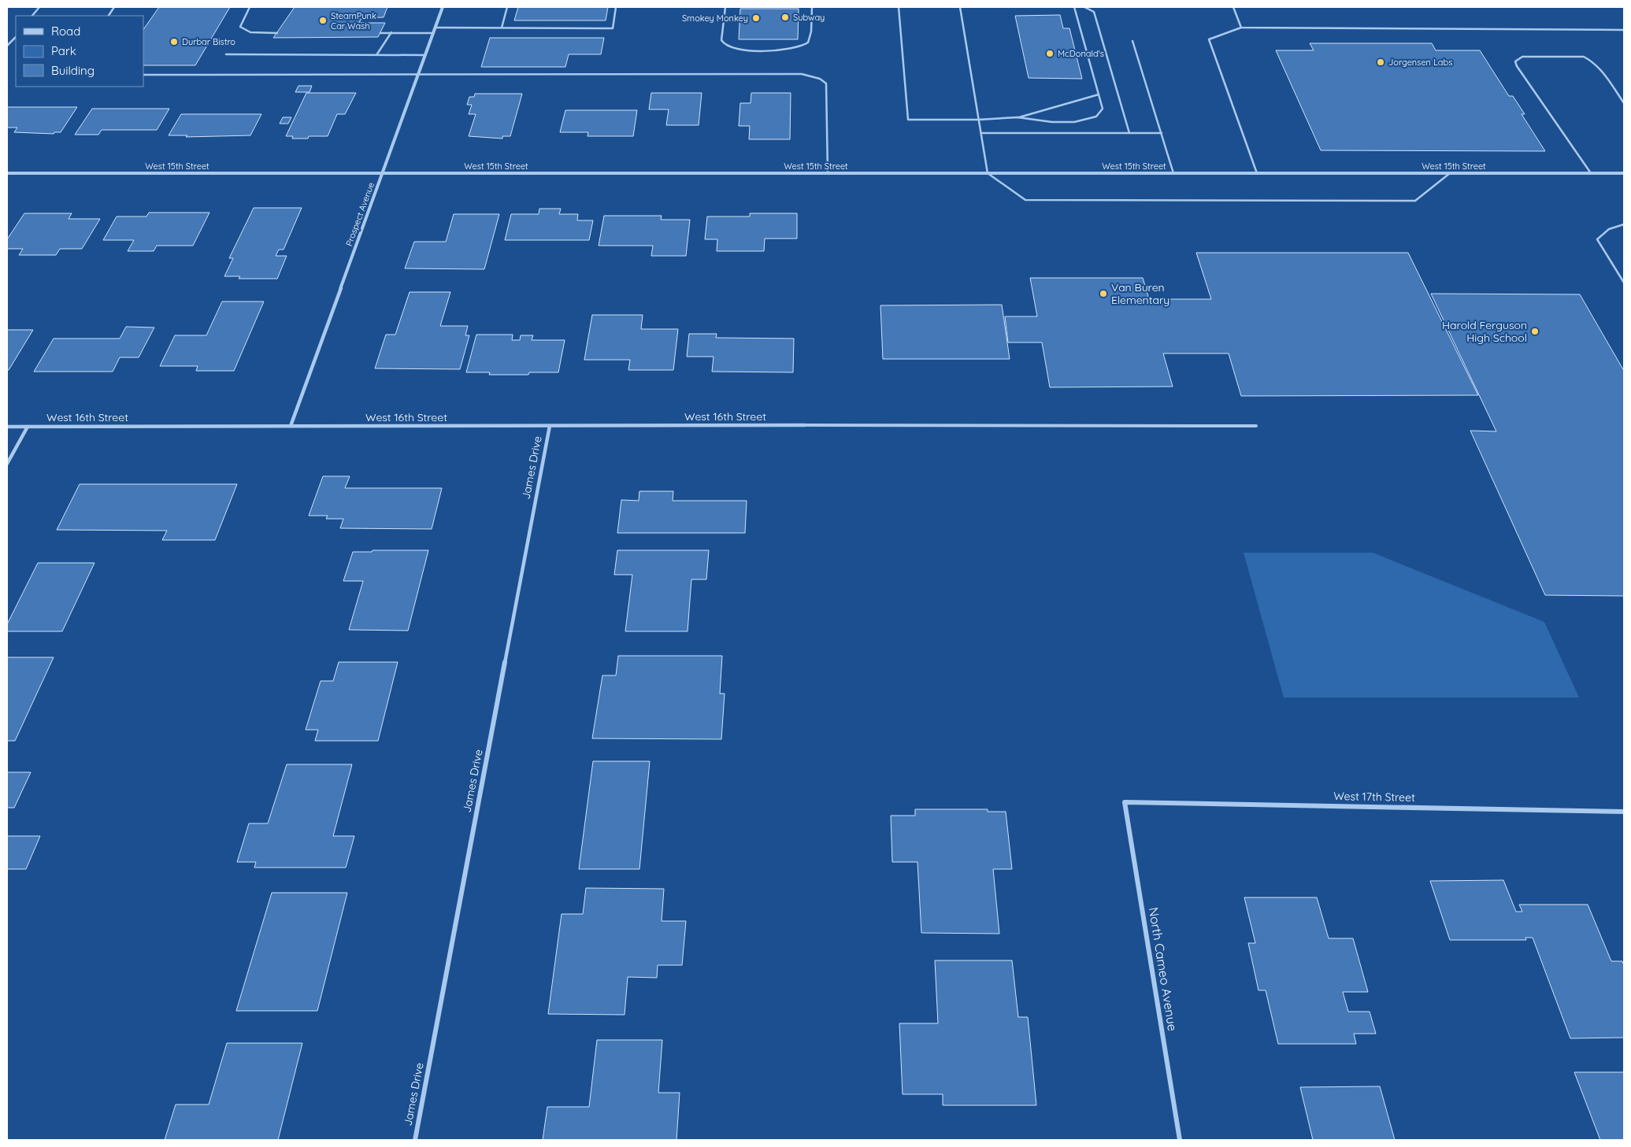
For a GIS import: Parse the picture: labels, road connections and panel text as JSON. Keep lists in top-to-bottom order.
{
  "streets": {
    "street": [
      "West 15th Street",
      "Prospect Avenue",
      "West 16th Street",
      "James Drive",
      "West 17th Street",
      "North Cameo Avenue"
    ]
  },
  "crossings": [
    ["West 15th Street", "Prospect Avenue"],
    ["Prospect Avenue", "West 16th Street"],
    ["West 16th Street", "James Drive"],
    ["West 17th Street", "North Cameo Avenue"]
  ],
  "places": [
    "Subway",
    "Smokey Monkey",
    "SteamPunk Car Wash",
    "Durbar Bistro",
    "McDonald's",
    "Jorgensen Labs",
    "Van Buren Elementary",
    "Harold Ferguson High School"
  ],
  "legend": ["Road", "Park", "Building"]
}
